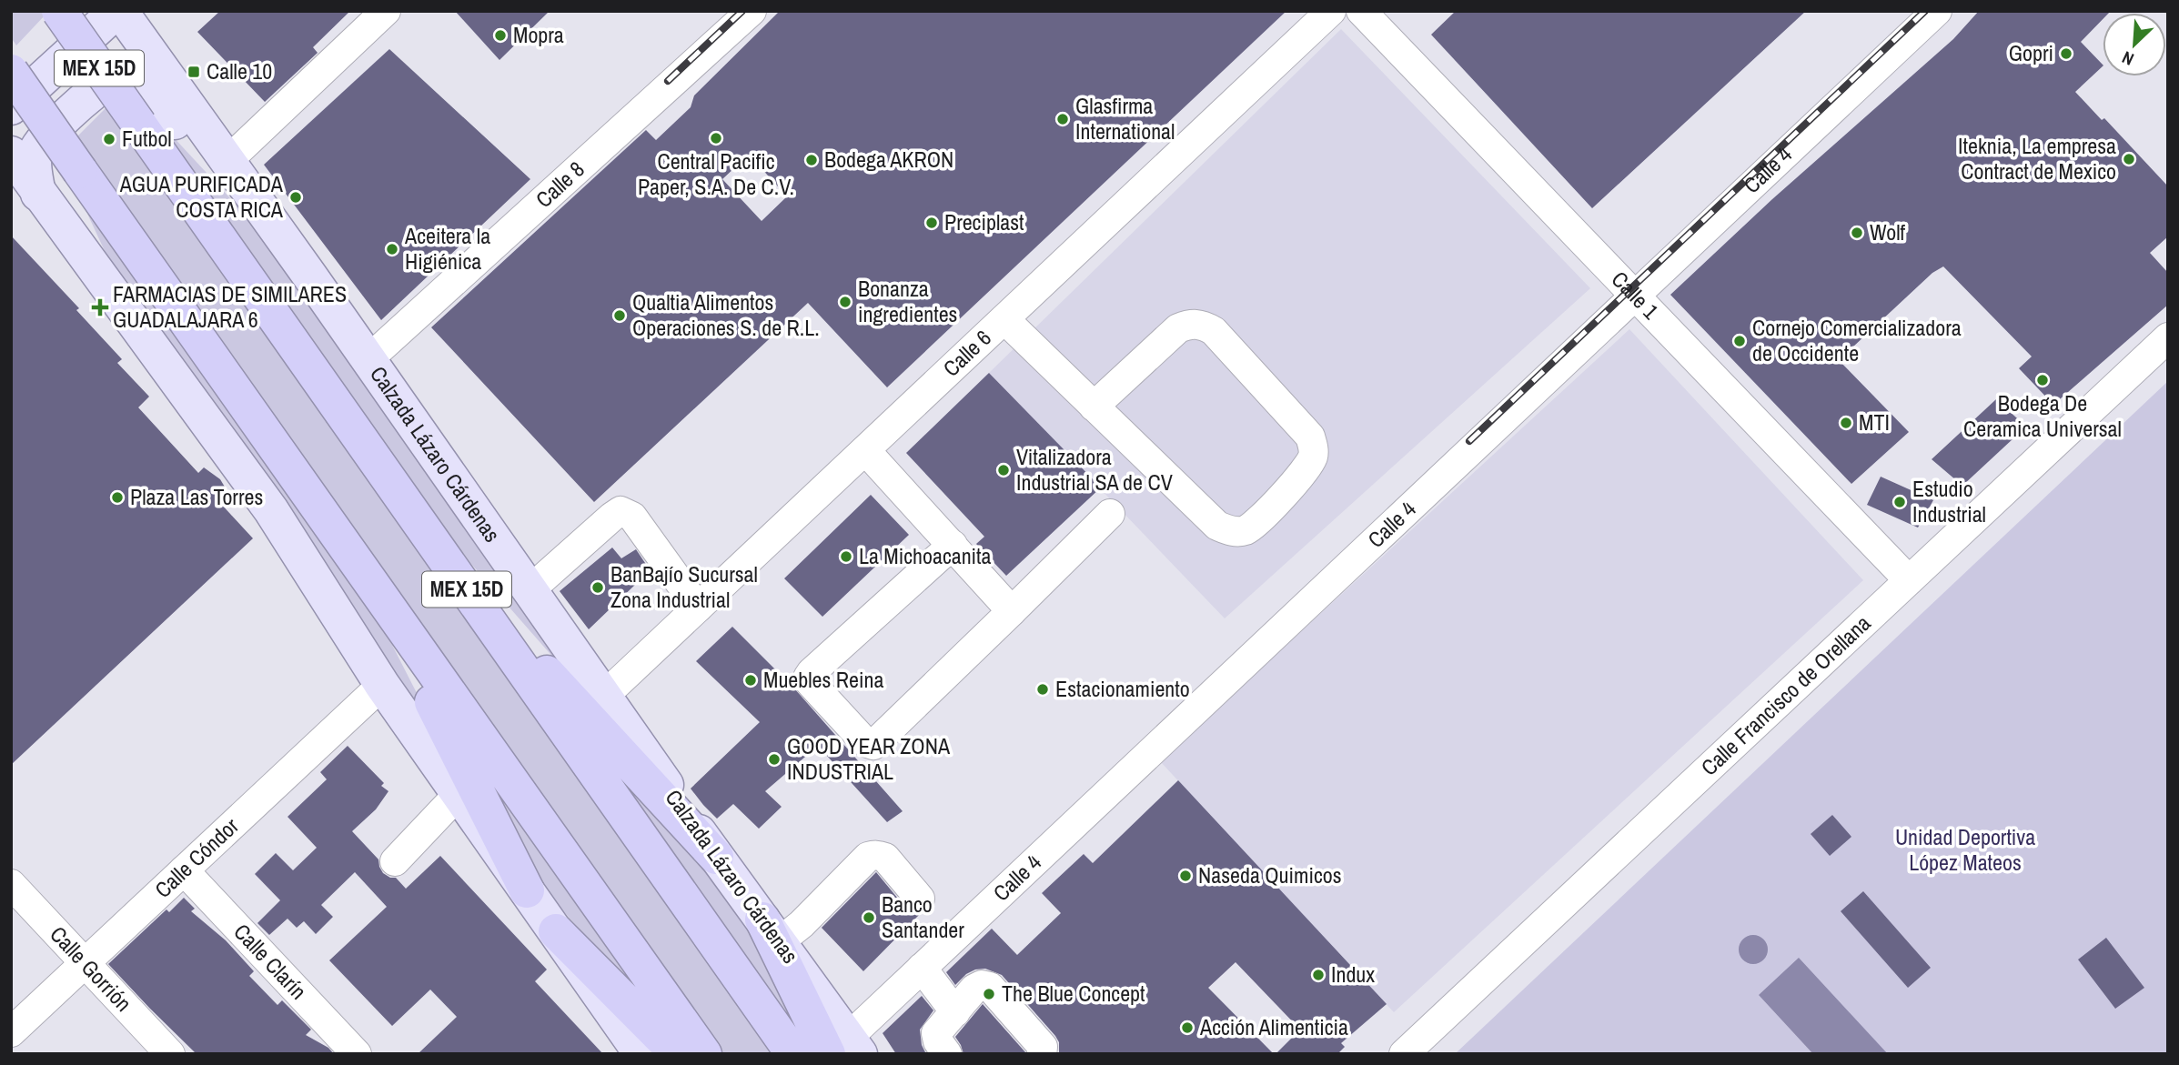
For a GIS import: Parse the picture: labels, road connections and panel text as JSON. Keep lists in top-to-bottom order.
{
  "streets": {
    "highway": ["MEX 15D"],
    "main road": ["Calzada Lázaro Cárdenas"],
    "street": [
      "Calle 4",
      "Calle 8",
      "Calle 1",
      "Calle 6",
      "Calle Francisco de Orellana",
      "Calle Cóndor",
      "Calle Clarín",
      "Calle Gorrión"
    ]
  },
  "crossings": [
    ["Calle 4", "Calle 1"],
    ["Calle 8", "Calzada Lázaro Cárdenas"],
    ["Calle 1", "Calle Francisco de Orellana"],
    ["Calle 6", "Calzada Lázaro Cárdenas"],
    ["Calle Cóndor", "Calle Clarín"],
    ["Calle Cóndor", "Calle Gorrión"]
  ],
  "parks": ["Unidad Deportiva López Mateos"],
  "places": {
    "other": [
      "Mopra",
      "Gopri",
      "Glasfirma International",
      "Central Pacific Paper, S.A. De C.V.",
      "Futbol",
      "Iteknia, La empresa Contract de Mexico",
      "Bodega AKRON",
      "AGUA PURIFICADA COSTA RICA",
      "Preciplast",
      "Wolf",
      "Aceitera la Higiénica",
      "Bonanza ingredientes",
      "Qualtia Alimentos Operaciones S. de R.L.",
      "Cornejo Comercializadora de Occidente",
      "Bodega De Ceramica Universal",
      "MTI",
      "Vitalizadora Industrial SA de CV",
      "Plaza Las Torres",
      "Estudio Industrial",
      "La Michoacanita",
      "BanBajío Sucursal Zona Industrial",
      "Muebles Reina",
      "Estacionamiento",
      "GOOD YEAR ZONA INDUSTRIAL",
      "Naseda Quimicos",
      "Banco Santander",
      "Indux",
      "The Blue Concept",
      "Acción Alimenticia"
    ],
    "transit": ["Calle 10"],
    "health": ["FARMACIAS DE SIMILARES GUADALAJARA 6"]
  },
  "north": "bottom left"
}
